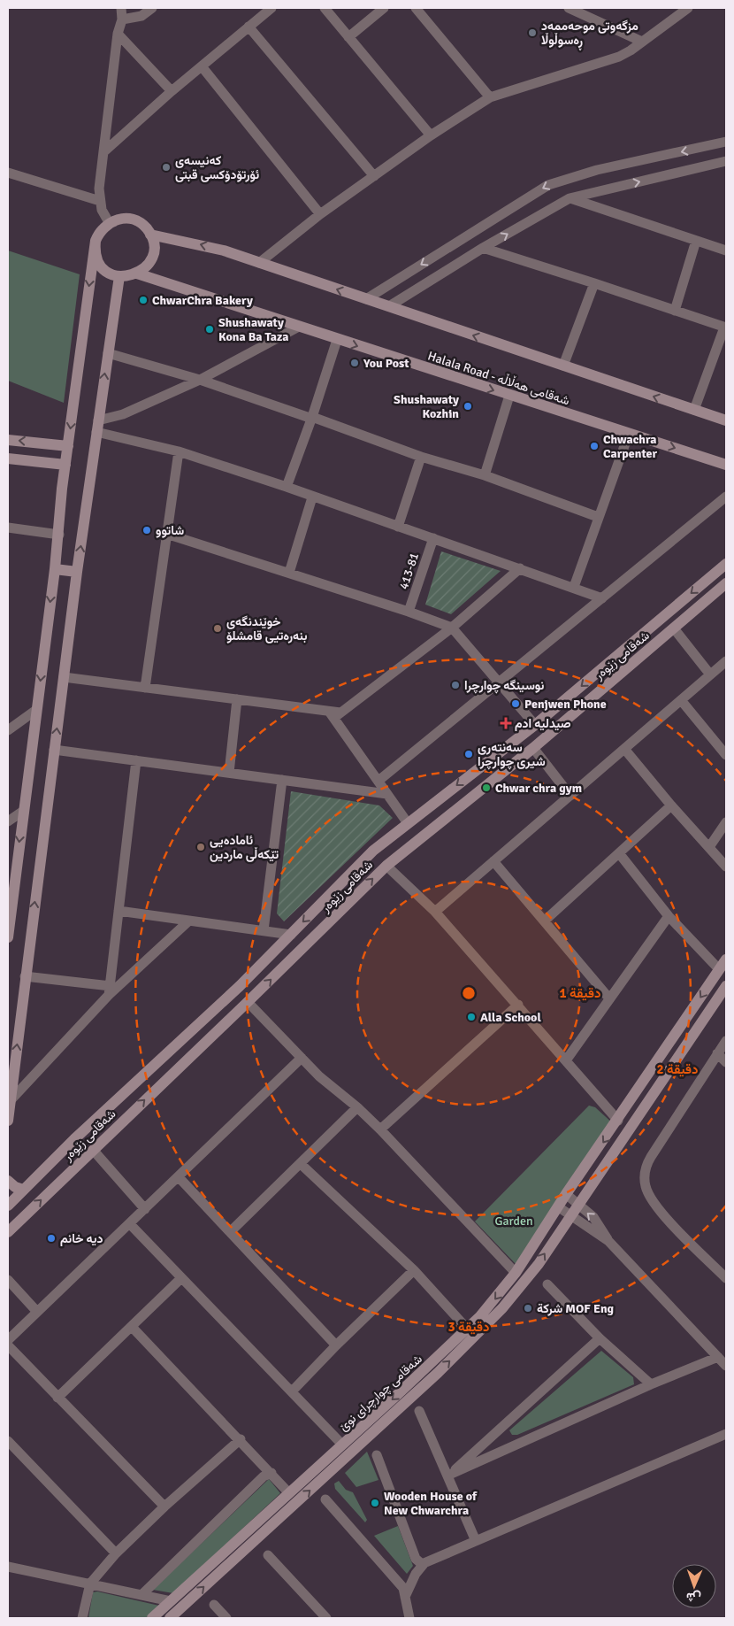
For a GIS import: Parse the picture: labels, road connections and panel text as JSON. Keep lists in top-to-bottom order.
{
  "streets": {
    "street": [
      "Halala Road - شەقامی هەڵاڵە",
      "413-81",
      "شەقامی زێوەر",
      "شەقامی چوارچرای نوێ"
    ]
  },
  "parks": ["Garden"],
  "places": {
    "other": [
      "مزگەوتی موحەممەد ڕەسوڵوڵا",
      "کەنیسەی ئۆرتۆدۆکسی قبتی",
      "ChwarChra Bakery",
      "Shushawaty Kona Ba Taza",
      "You Post",
      "Shushawaty Kozhin",
      "Chwachra Carpenter",
      "شاتوو",
      "خوێندنگەی بنەرەتیی قامشلۆ",
      "نوسینگە چوارچرا",
      "Penjwen Phone",
      "سەنتەری شیری چوارچرا",
      "Chwar chra gym",
      "ئامادەیی تێکەڵی ماردین",
      "Alla School",
      "دیە خانم",
      "شركة MOF Eng",
      "Wooden House of New Chwarchra"
    ],
    "health": ["صیدلیە ادم"]
  },
  "north": "bottom",
  "rings": ["1 دقيقة", "2 دقيقة", "3 دقيقة"]
}
